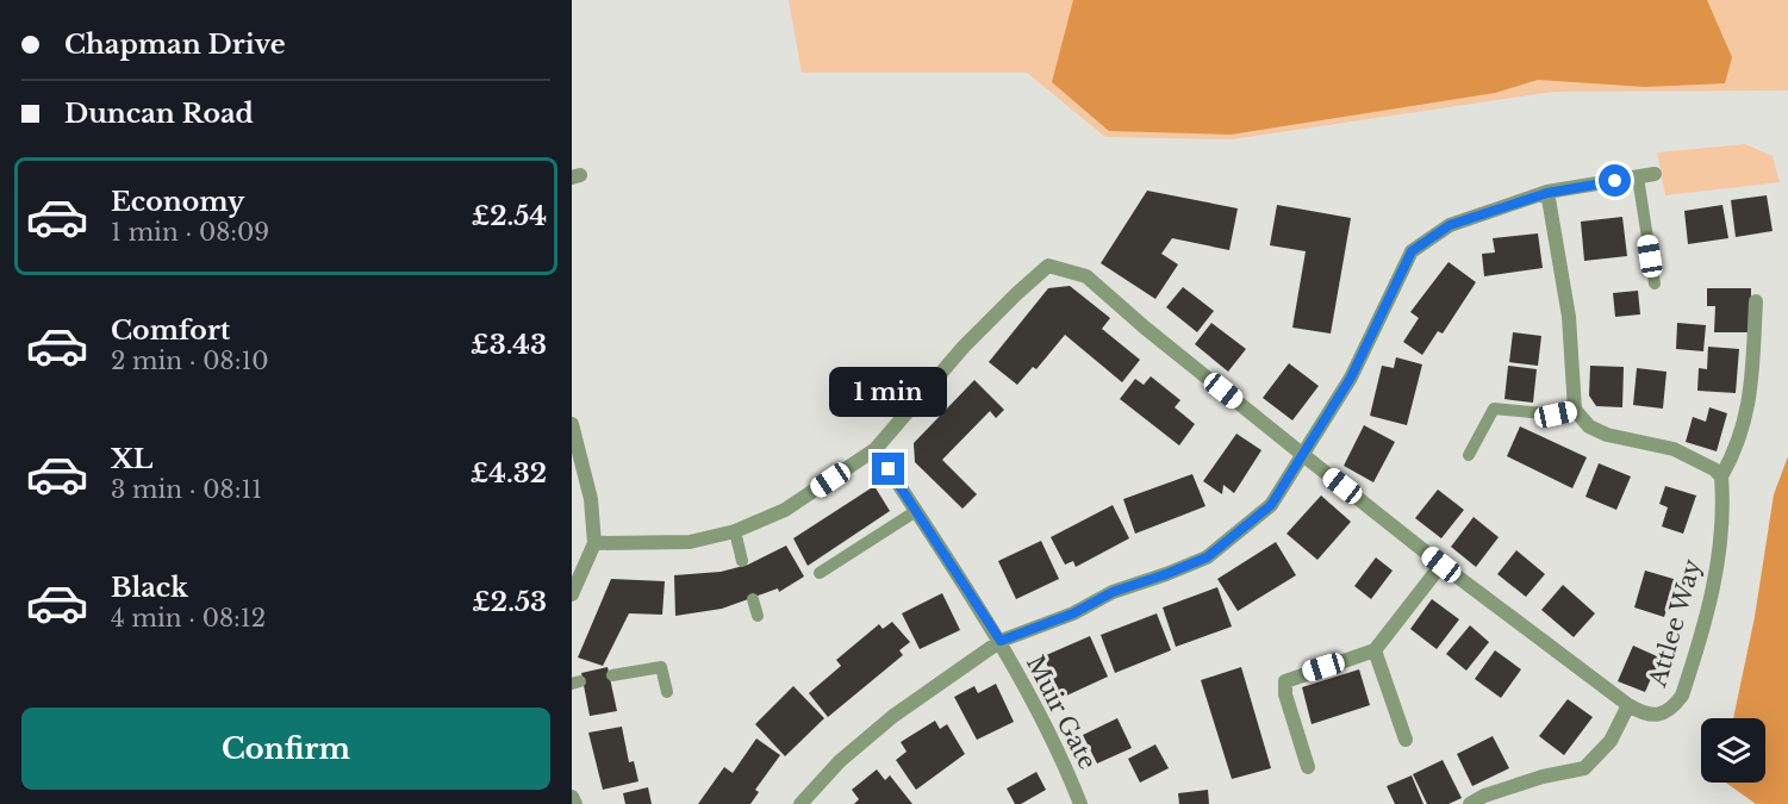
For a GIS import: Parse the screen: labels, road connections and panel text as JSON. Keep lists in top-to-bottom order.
{
  "streets": {
    "street": ["Attlee Way", "Muir Gate"]
  },
  "crossings": [
    ["Attlee Way", "Muir Gate"]
  ],
  "page": {
    "banner": ["Chapman Drive", "Duncan Road"],
    "list": [
      {
        "name": "Economy",
        "note": "1 min · 08:09",
        "value": "£2.54"
      },
      {
        "name": "Comfort",
        "note": "2 min · 08:10",
        "value": "£3.43"
      },
      {
        "name": "XL",
        "note": "3 min · 08:11",
        "value": "£4.32"
      },
      {
        "name": "Black",
        "note": "4 min · 08:12",
        "value": "£2.53"
      }
    ],
    "bubble": "1 min",
    "buttons": "Confirm"
  }
}
